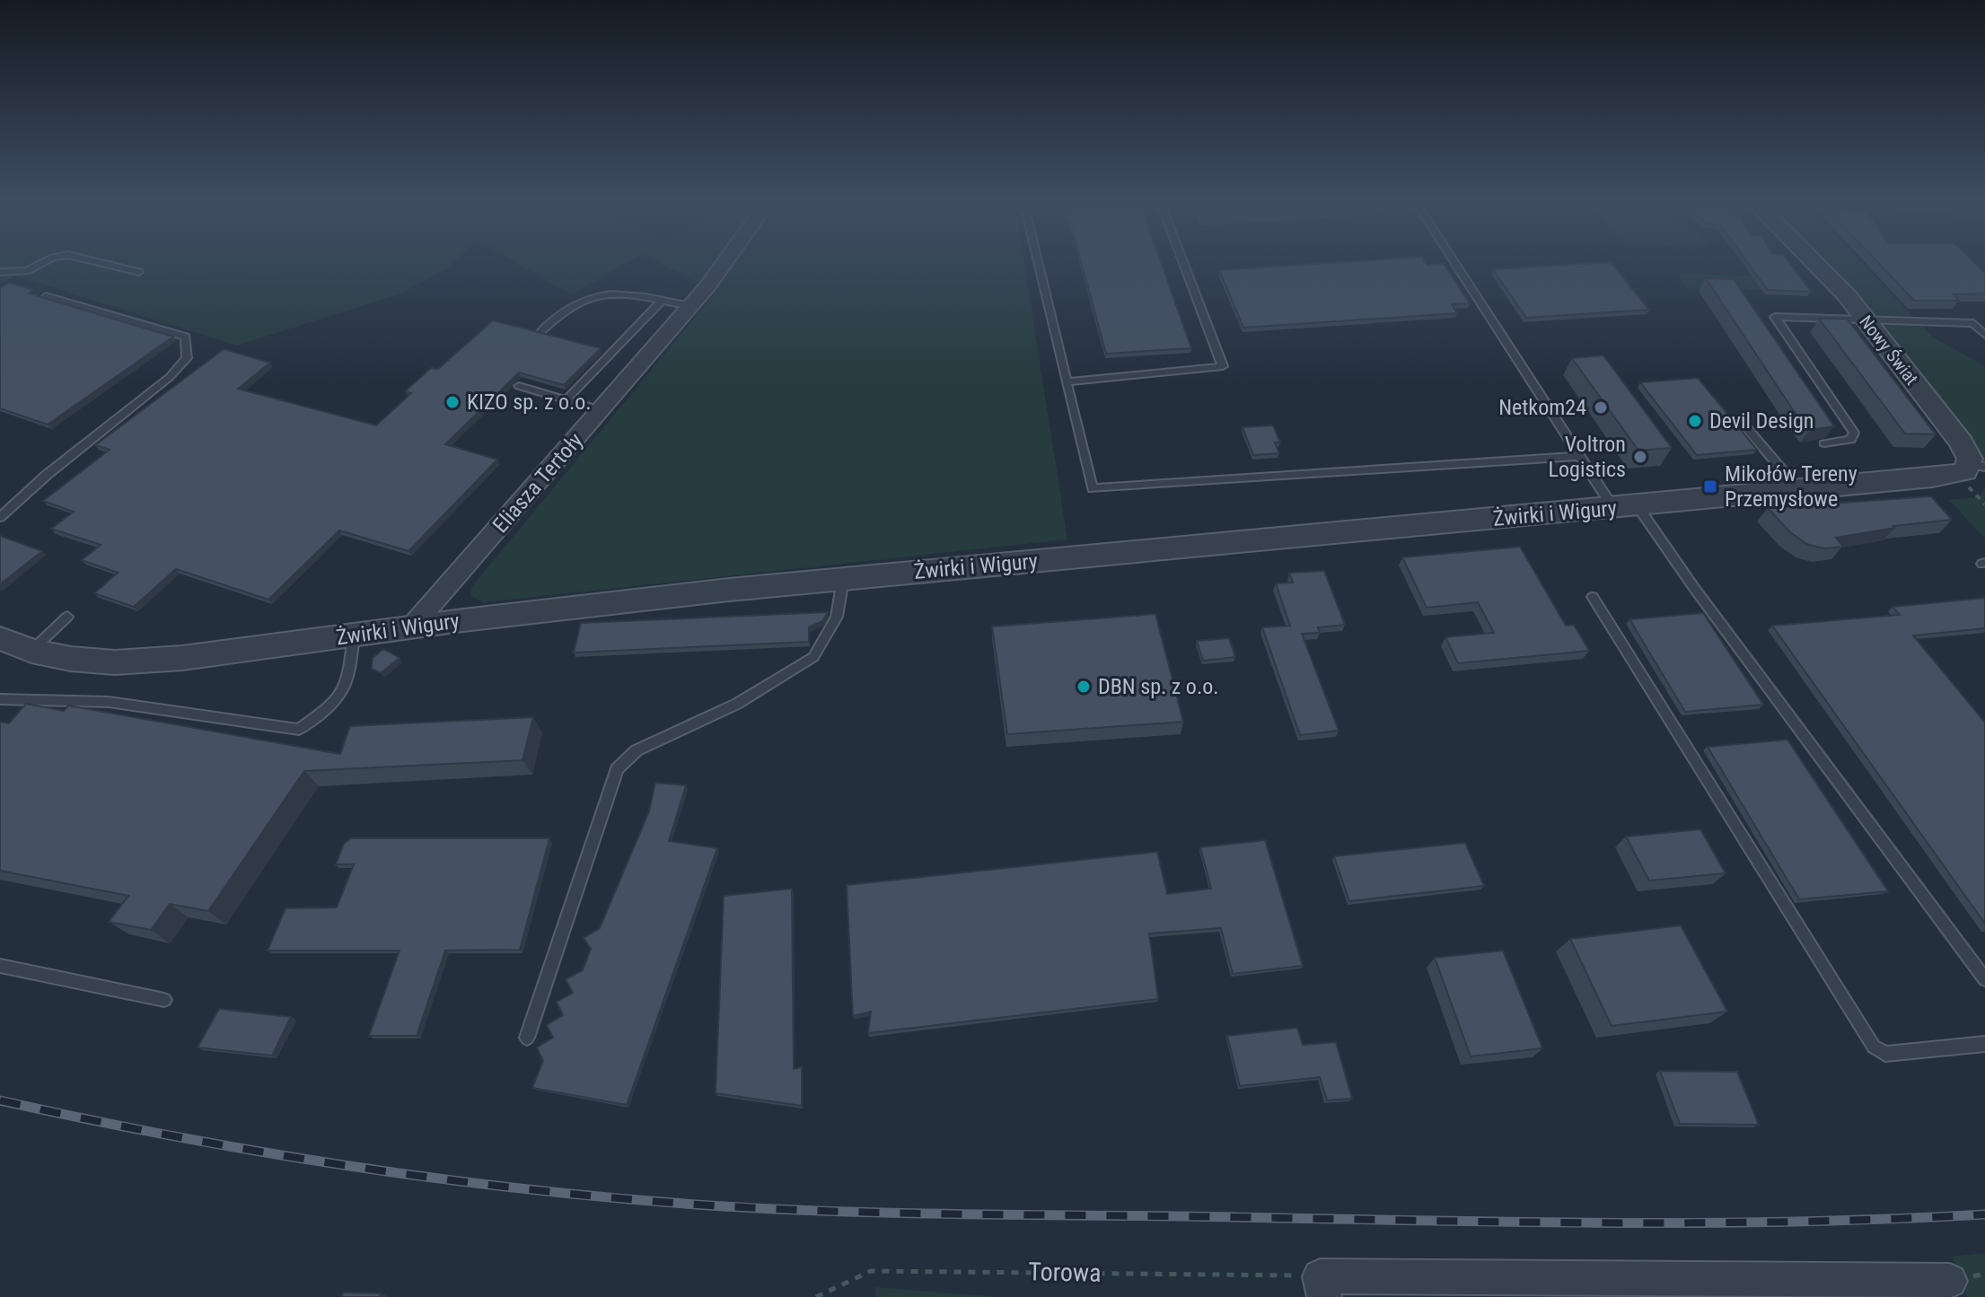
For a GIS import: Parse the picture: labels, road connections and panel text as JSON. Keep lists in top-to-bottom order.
{
  "streets": {
    "street": ["Nowy Świat", "Eliasza Tertoły", "Żwirki i Wigury"],
    "path": ["Torowa"]
  },
  "crossings": [
    ["Nowy Świat", "Żwirki i Wigury"],
    ["Eliasza Tertoły", "Żwirki i Wigury"]
  ],
  "places": {
    "other": [
      "KIZO sp. z o.o.",
      "Netkom24",
      "Devil Design",
      "Voltron Logistics",
      "DBN sp. z o.o."
    ],
    "transit": ["Mikołów Tereny Przemysłowe"]
  }
}
